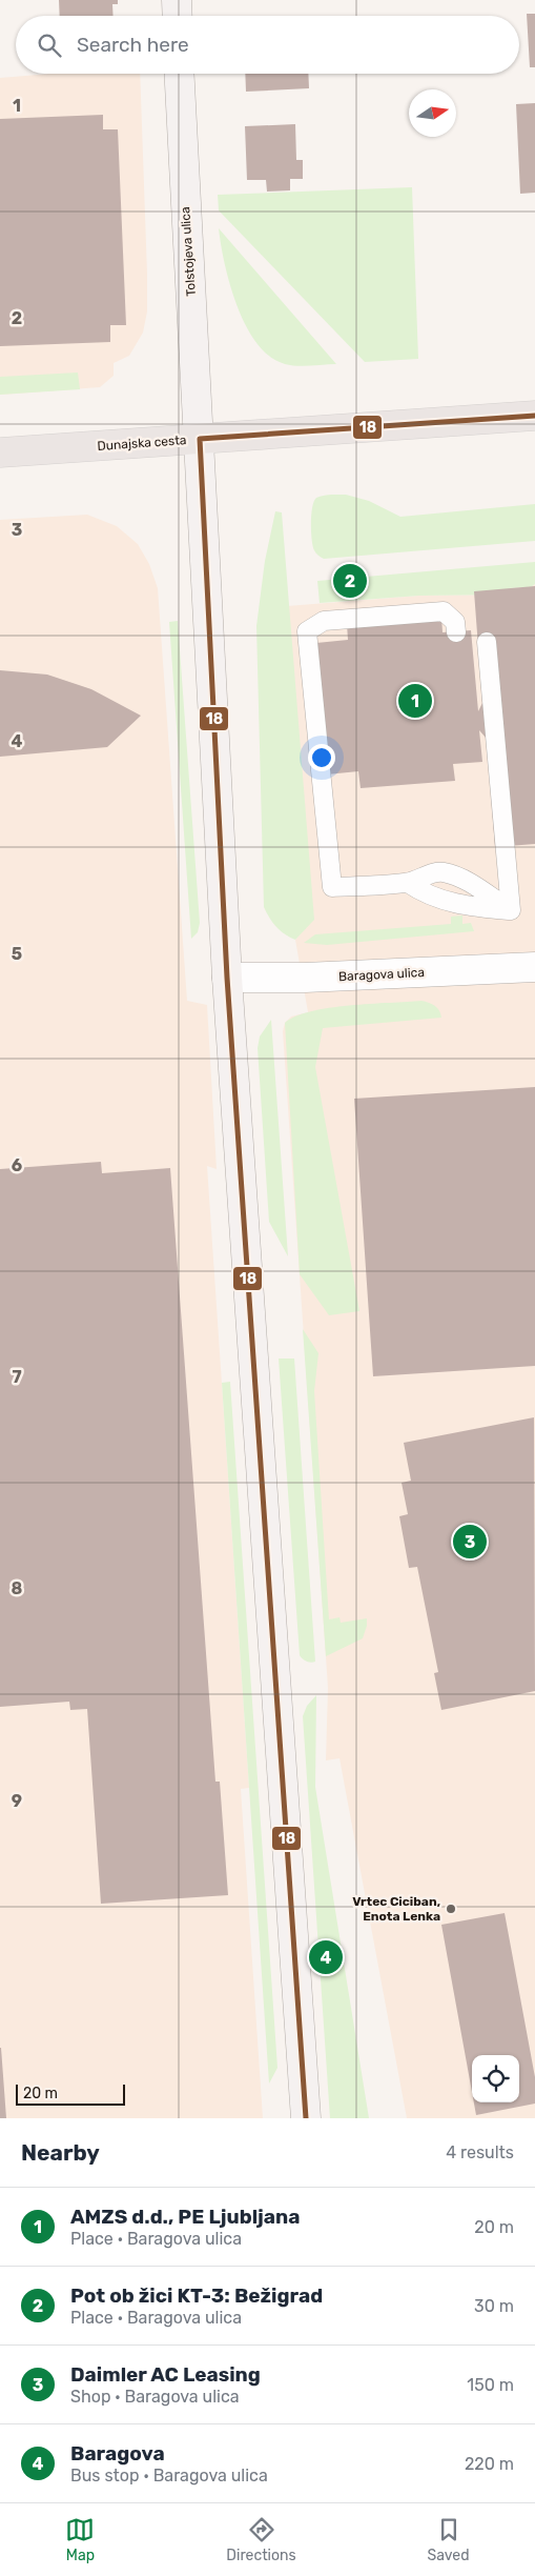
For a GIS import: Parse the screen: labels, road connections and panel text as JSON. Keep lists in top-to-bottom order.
{
  "streets": {
    "main road": ["Dunajska cesta"],
    "street": ["Tolstojeva ulica", "Baragova ulica"]
  },
  "crossings": [
    ["Tolstojeva ulica", "Dunajska cesta"]
  ],
  "places": ["Vrtec Ciciban, Enota Lenka"],
  "lines": ["transit line 18"],
  "scale_bar": "20 m",
  "north": "right",
  "page": {
    "search": "Search here",
    "pins": [
      "2",
      "1",
      "3",
      "4"
    ],
    "scale": "20 m",
    "heading": ["Nearby", "4 results"],
    "list": [
      {
        "mark": "1",
        "name": "AMZS d.d., PE Ljubljana",
        "note": "Place · Baragova ulica",
        "value": "20 m"
      },
      {
        "mark": "2",
        "name": "Pot ob žici KT-3: Bežigrad",
        "note": "Place · Baragova ulica",
        "value": "30 m"
      },
      {
        "mark": "3",
        "name": "Daimler AC Leasing",
        "note": "Shop · Baragova ulica",
        "value": "150 m"
      },
      {
        "mark": "4",
        "name": "Baragova",
        "note": "Bus stop · Baragova ulica",
        "value": "220 m"
      }
    ],
    "nav": ["Map", "Directions", "Saved"]
  },
  "grid": {
    "rows": [
      "1",
      "2",
      "3",
      "4",
      "5",
      "6",
      "7",
      "8",
      "9"
    ]
  }
}
